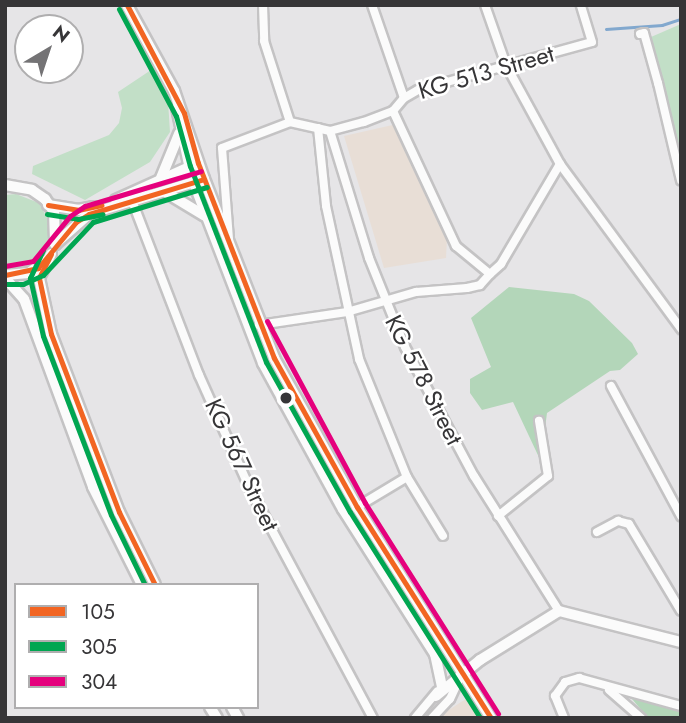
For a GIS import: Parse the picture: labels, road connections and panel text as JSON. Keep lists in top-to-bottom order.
{
  "streets": {
    "street": ["KG 513 Street", "KG 578 Street", "KG 567 Street"]
  },
  "crossings": [
    ["KG 513 Street", "KG 578 Street"]
  ],
  "lines": ["transit line 105", "transit line 305", "transit line 304"],
  "legend": ["105", "305", "304"],
  "north": "top right"
}
